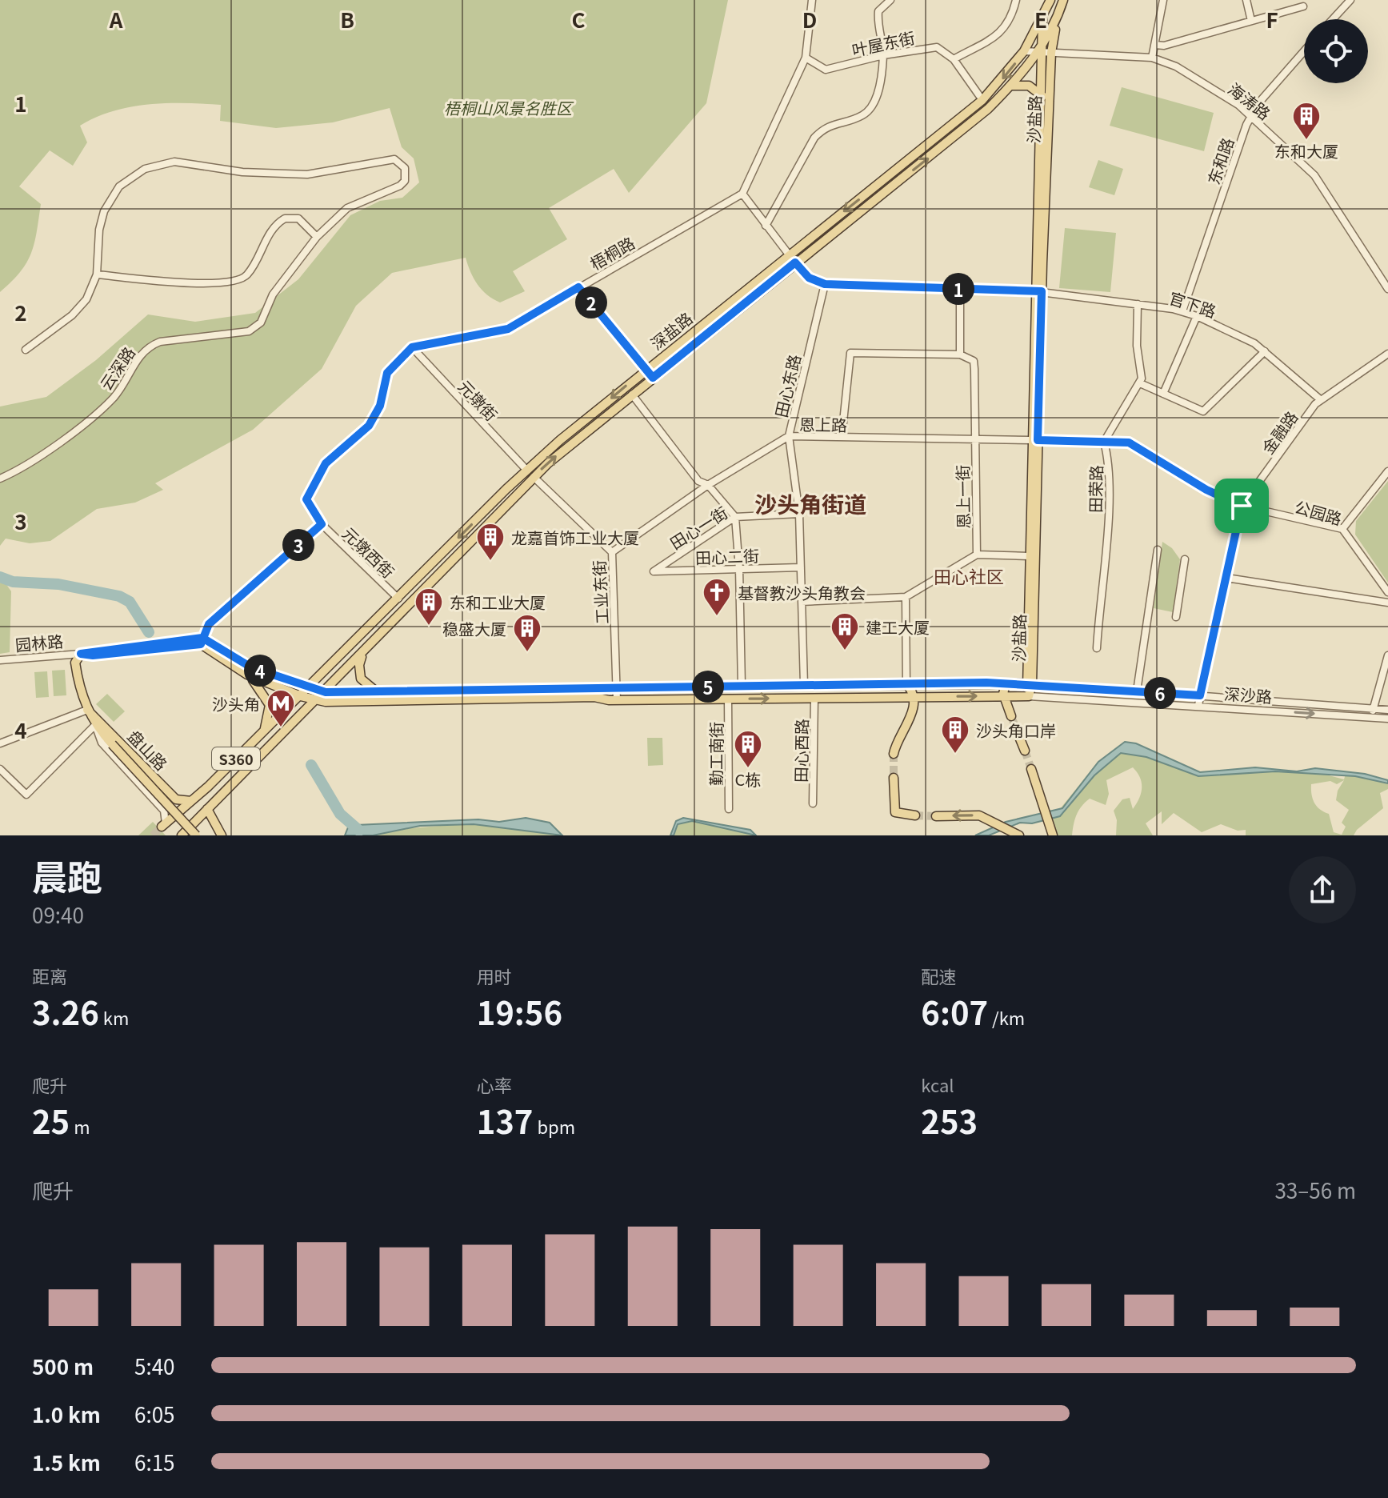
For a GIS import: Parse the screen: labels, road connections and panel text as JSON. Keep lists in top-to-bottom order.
{
  "streets": {
    "main road": [
      "沙盐路",
      "深盐路",
      "园林路",
      "深沙路",
      "盘山路",
      "S360"
    ],
    "street": [
      "叶屋东街",
      "海涛路",
      "东和路",
      "梧桐路",
      "官下路",
      "云深路",
      "田心东路",
      "元墩街",
      "恩上路",
      "金融路",
      "田荣路",
      "恩上一街",
      "公园路",
      "田心一街",
      "元墩西街",
      "田心二街",
      "工业东街",
      "田心西路",
      "勤工南街"
    ]
  },
  "crossings": [
    ["海涛路", "沙盐路"],
    ["海涛路", "东和路"],
    ["海涛路", "深盐路"],
    ["沙盐路", "官下路"],
    ["沙盐路", "深盐路"],
    ["沙盐路", "恩上路"],
    ["沙盐路", "公园路"],
    ["沙盐路", "深沙路"],
    ["东和路", "官下路"],
    ["梧桐路", "元墩街"],
    ["官下路", "田心东路"],
    ["官下路", "金融路"],
    ["深盐路", "元墩街"],
    ["深盐路", "元墩西街"],
    ["深盐路", "工业东街"],
    ["深盐路", "深沙路"],
    ["深盐路", "S360"],
    ["田心东路", "恩上路"],
    ["田心东路", "田心一街"],
    ["田心东路", "田心二街"],
    ["田心东路", "深沙路"],
    ["恩上路", "恩上一街"],
    ["恩上路", "公园路"],
    ["恩上路", "工业东街"],
    ["金融路", "公园路"],
    ["金融路", "深沙路"],
    ["田荣路", "公园路"],
    ["田心一街", "田心二街"],
    ["工业东街", "深沙路"],
    ["园林路", "盘山路"],
    ["深沙路", "田心西路"],
    ["深沙路", "勤工南街"],
    ["深沙路", "S360"],
    ["盘山路", "S360"]
  ],
  "districts": ["沙头角街道", "田心社区"],
  "parks": ["梧桐山风景名胜区"],
  "places": {
    "building": [
      "东和大厦",
      "龙嘉首饰工业大厦",
      "东和工业大厦",
      "建工大厦",
      "稳盛大厦",
      "沙头角口岸",
      "C栋"
    ],
    "church": ["基督教沙头角教会"],
    "metro station": ["沙头角"]
  },
  "page": {
    "pins": [
      "1",
      "2",
      "3",
      "4",
      "5",
      "6"
    ],
    "heading": ["晨跑", "09:40"],
    "stats": [
      ["距离", "3.26 km"],
      ["用时", "19:56"],
      ["配速", "6:07 /km"],
      ["爬升", "25 m"],
      ["心率", "137 bpm"],
      ["kcal", "253"]
    ],
    "chart": ["爬升", "33–56 m"],
    "list": [
      {
        "name": "500 m",
        "note": "5:40"
      },
      {
        "name": "1.0 km",
        "note": "6:05"
      },
      {
        "name": "1.5 km",
        "note": "6:15"
      }
    ]
  },
  "grid": {
    "columns": [
      "A",
      "B",
      "C",
      "D",
      "E",
      "F"
    ],
    "rows": [
      "1",
      "2",
      "3",
      "4"
    ]
  }
}
